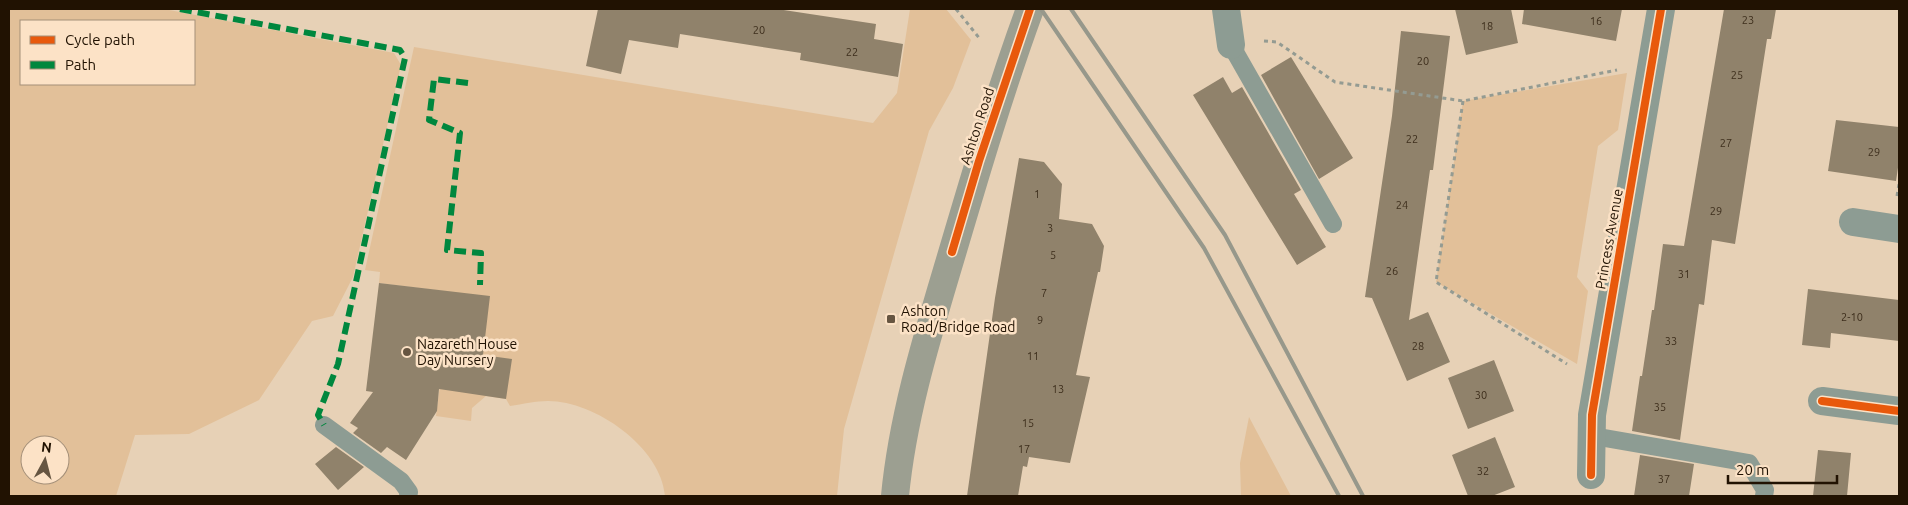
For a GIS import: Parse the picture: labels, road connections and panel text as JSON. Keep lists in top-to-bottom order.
{
  "streets": {
    "main road": ["Ashton Road"],
    "street": ["Princess Avenue"]
  },
  "places": {
    "transit": ["Ashton Road/Bridge Road"],
    "other": ["Nazareth House Day Nursery"]
  },
  "house_numbers": [
    "23",
    "16",
    "18",
    "20",
    "22",
    "20",
    "25",
    "22",
    "27",
    "29",
    "1",
    "24",
    "29",
    "3",
    "5",
    "26",
    "31",
    "7",
    "2-10",
    "9",
    "33",
    "28",
    "11",
    "13",
    "30",
    "35",
    "15",
    "17",
    "32",
    "37"
  ],
  "legend": ["Cycle path", "Path"],
  "scale_bar": "20 m",
  "north": "top"
}
